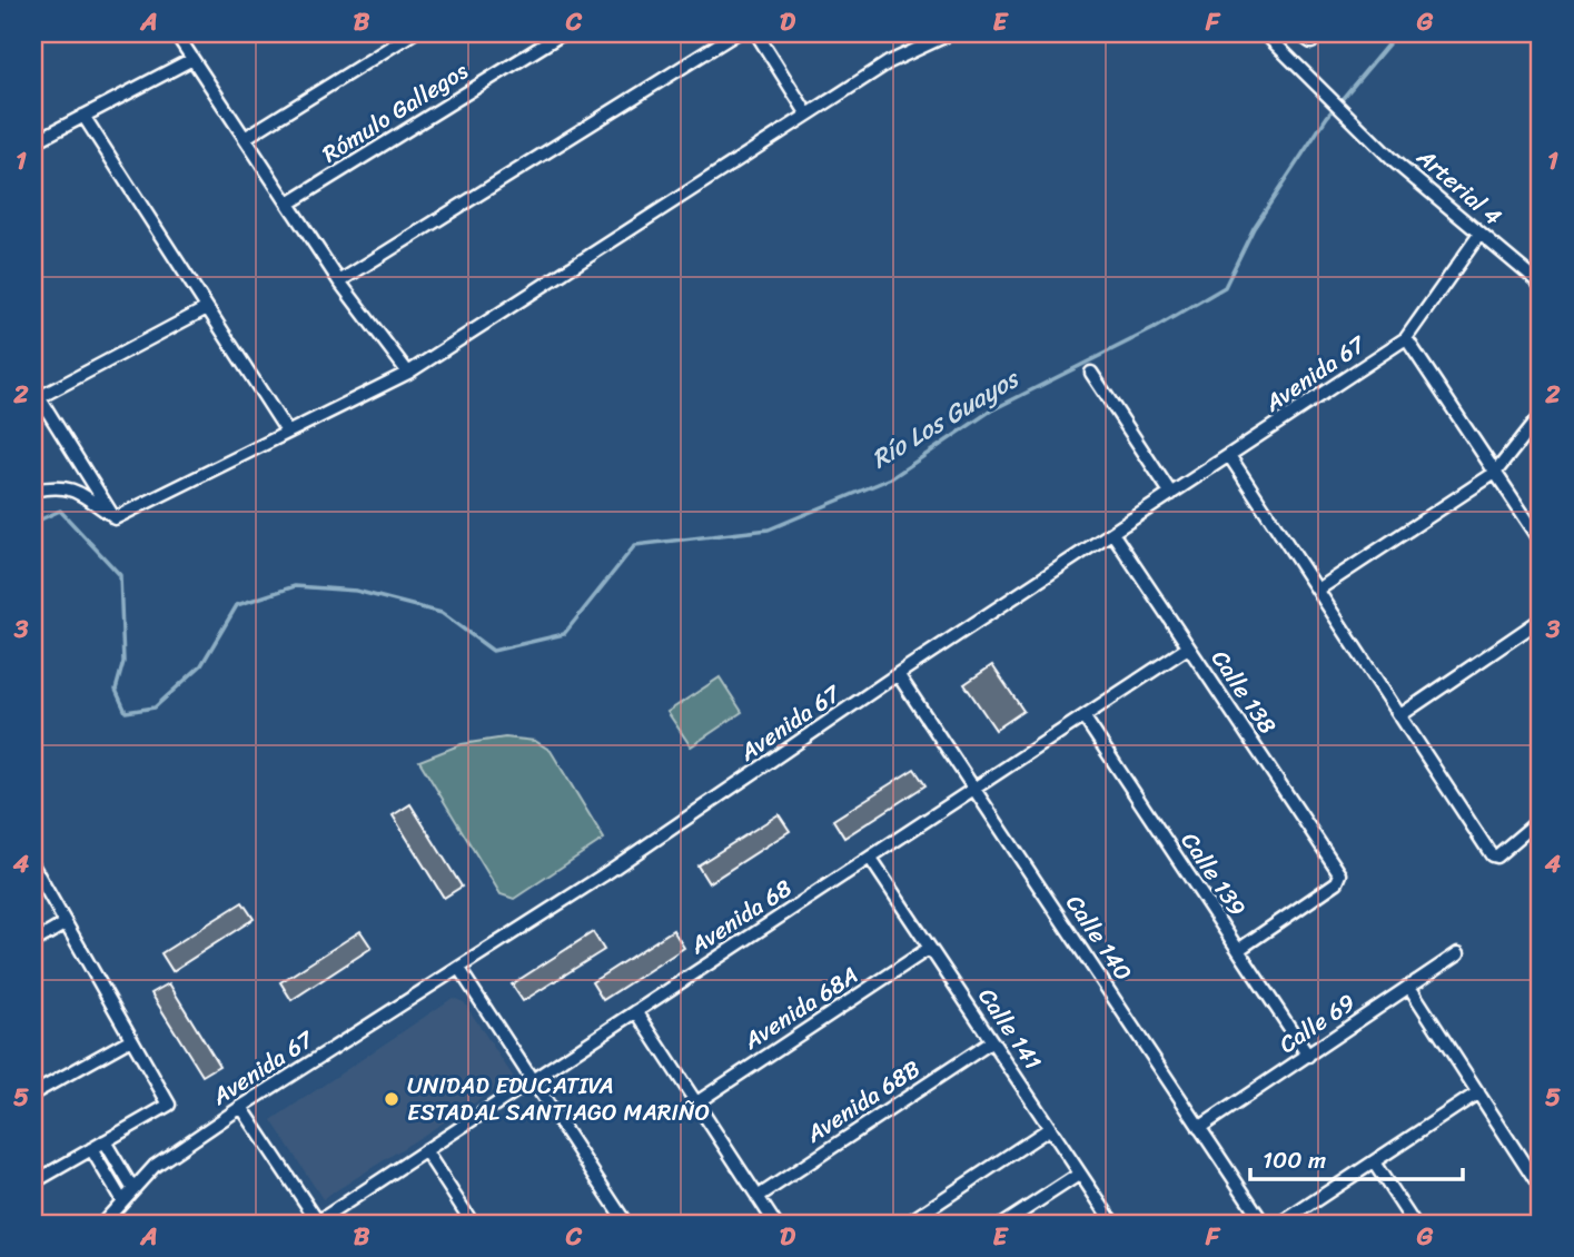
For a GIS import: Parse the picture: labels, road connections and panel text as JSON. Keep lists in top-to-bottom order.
{
  "streets": {
    "street": [
      "Rómulo Gallegos",
      "Arterial 4",
      "Avenida 67",
      "Calle 138",
      "Calle 139",
      "Avenida 68",
      "Calle 140",
      "Avenida 68A",
      "Calle 69",
      "Calle 141",
      "Avenida 68B"
    ]
  },
  "crossings": [
    ["Arterial 4", "Avenida 67"],
    ["Avenida 67", "Calle 138"],
    ["Avenida 67", "Calle 140"],
    ["Calle 138", "Calle 139"],
    ["Calle 138", "Avenida 68"],
    ["Calle 139", "Avenida 68"],
    ["Calle 139", "Calle 69"],
    ["Avenida 68", "Calle 140"],
    ["Avenida 68", "Calle 141"],
    ["Calle 140", "Calle 69"],
    ["Avenida 68A", "Calle 141"],
    ["Calle 141", "Avenida 68B"]
  ],
  "water": ["Río Los Guayos"],
  "places": ["UNIDAD EDUCATIVA ESTADAL SANTIAGO MARIÑO"],
  "scale_bar": "100 m",
  "grid": {
    "columns": [
      "A",
      "B",
      "C",
      "D",
      "E",
      "F",
      "G"
    ],
    "rows": [
      "1",
      "2",
      "3",
      "4",
      "5"
    ]
  }
}
